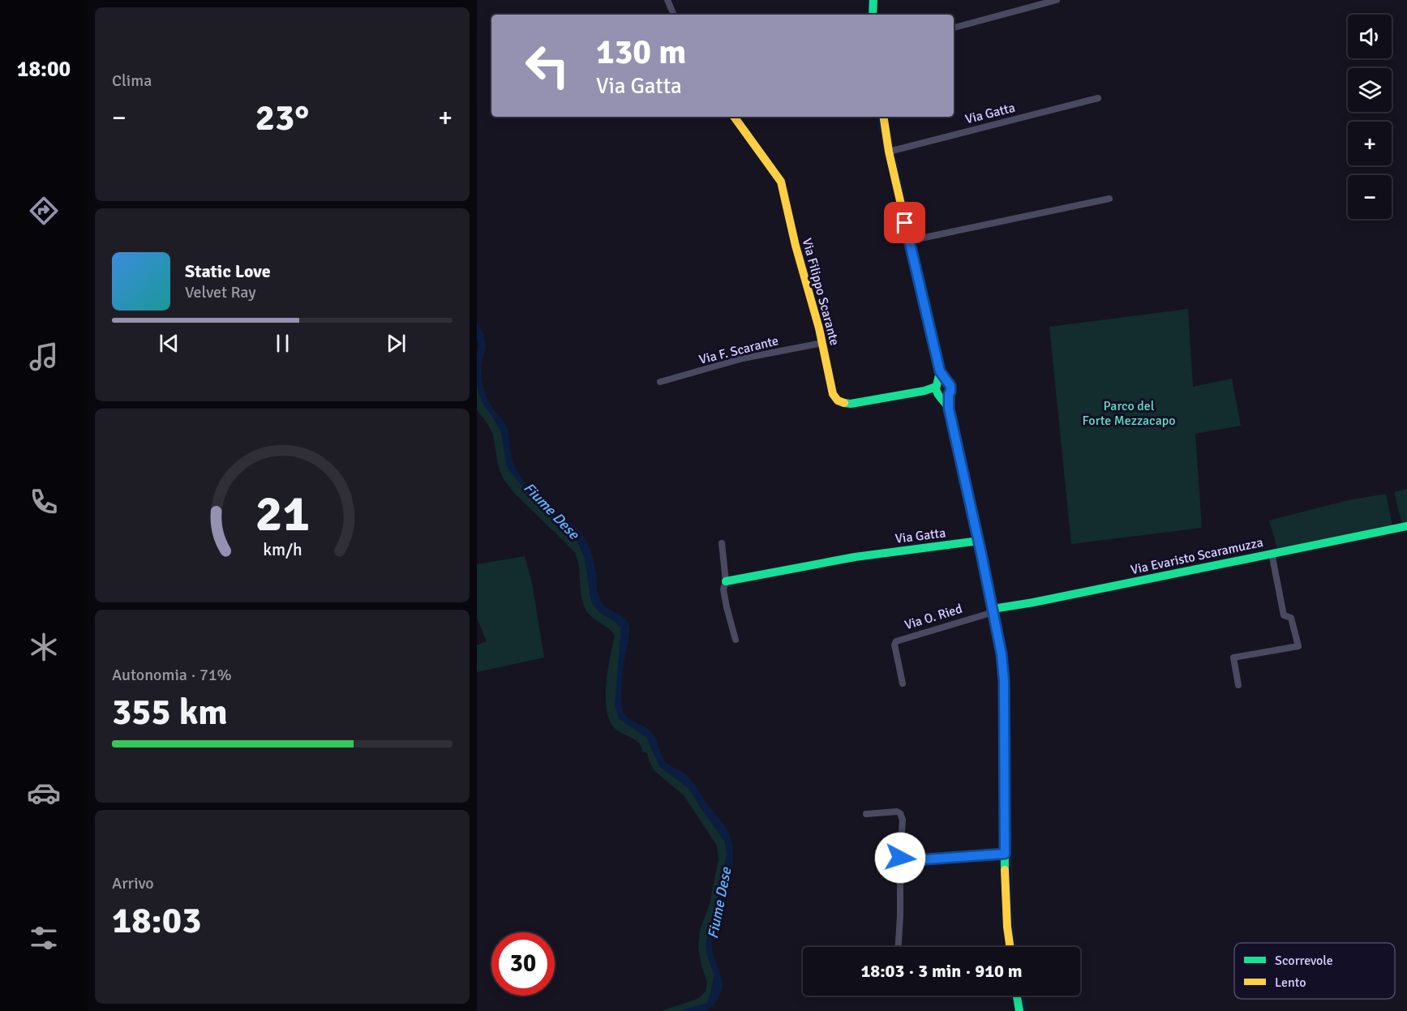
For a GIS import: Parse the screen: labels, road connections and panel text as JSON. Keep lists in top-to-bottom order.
{
  "streets": {
    "street": [
      "Via Gatta",
      "Via Filippo Scarante",
      "Via F. Scarante",
      "Via Evaristo Scaramuzza",
      "Via O. Ried"
    ]
  },
  "crossings": [
    ["Via Filippo Scarante", "Via F. Scarante"],
    ["Via Evaristo Scaramuzza", "Via O. Ried"]
  ],
  "water": ["Fiume Dese"],
  "parks": ["Parco del Forte Mezzacapo"],
  "legend": ["Scorrevole", "Lento"],
  "page": {
    "tabs": "18:00",
    "tile": [
      "Clima",
      ["Autonomia · 71%", "355 km"],
      ["Arrivo", "18:03"]
    ],
    "map_buttons": ["+", "−"],
    "turn": ["130 m", "Via Gatta"],
    "heat": ["−", "23°", "+"],
    "song": ["Static Love", "Velvet Ray"],
    "limit": "30",
    "trip": "18:03 · 3 min · 910 m",
    "gauge": ["21", "km/h"]
  }
}
